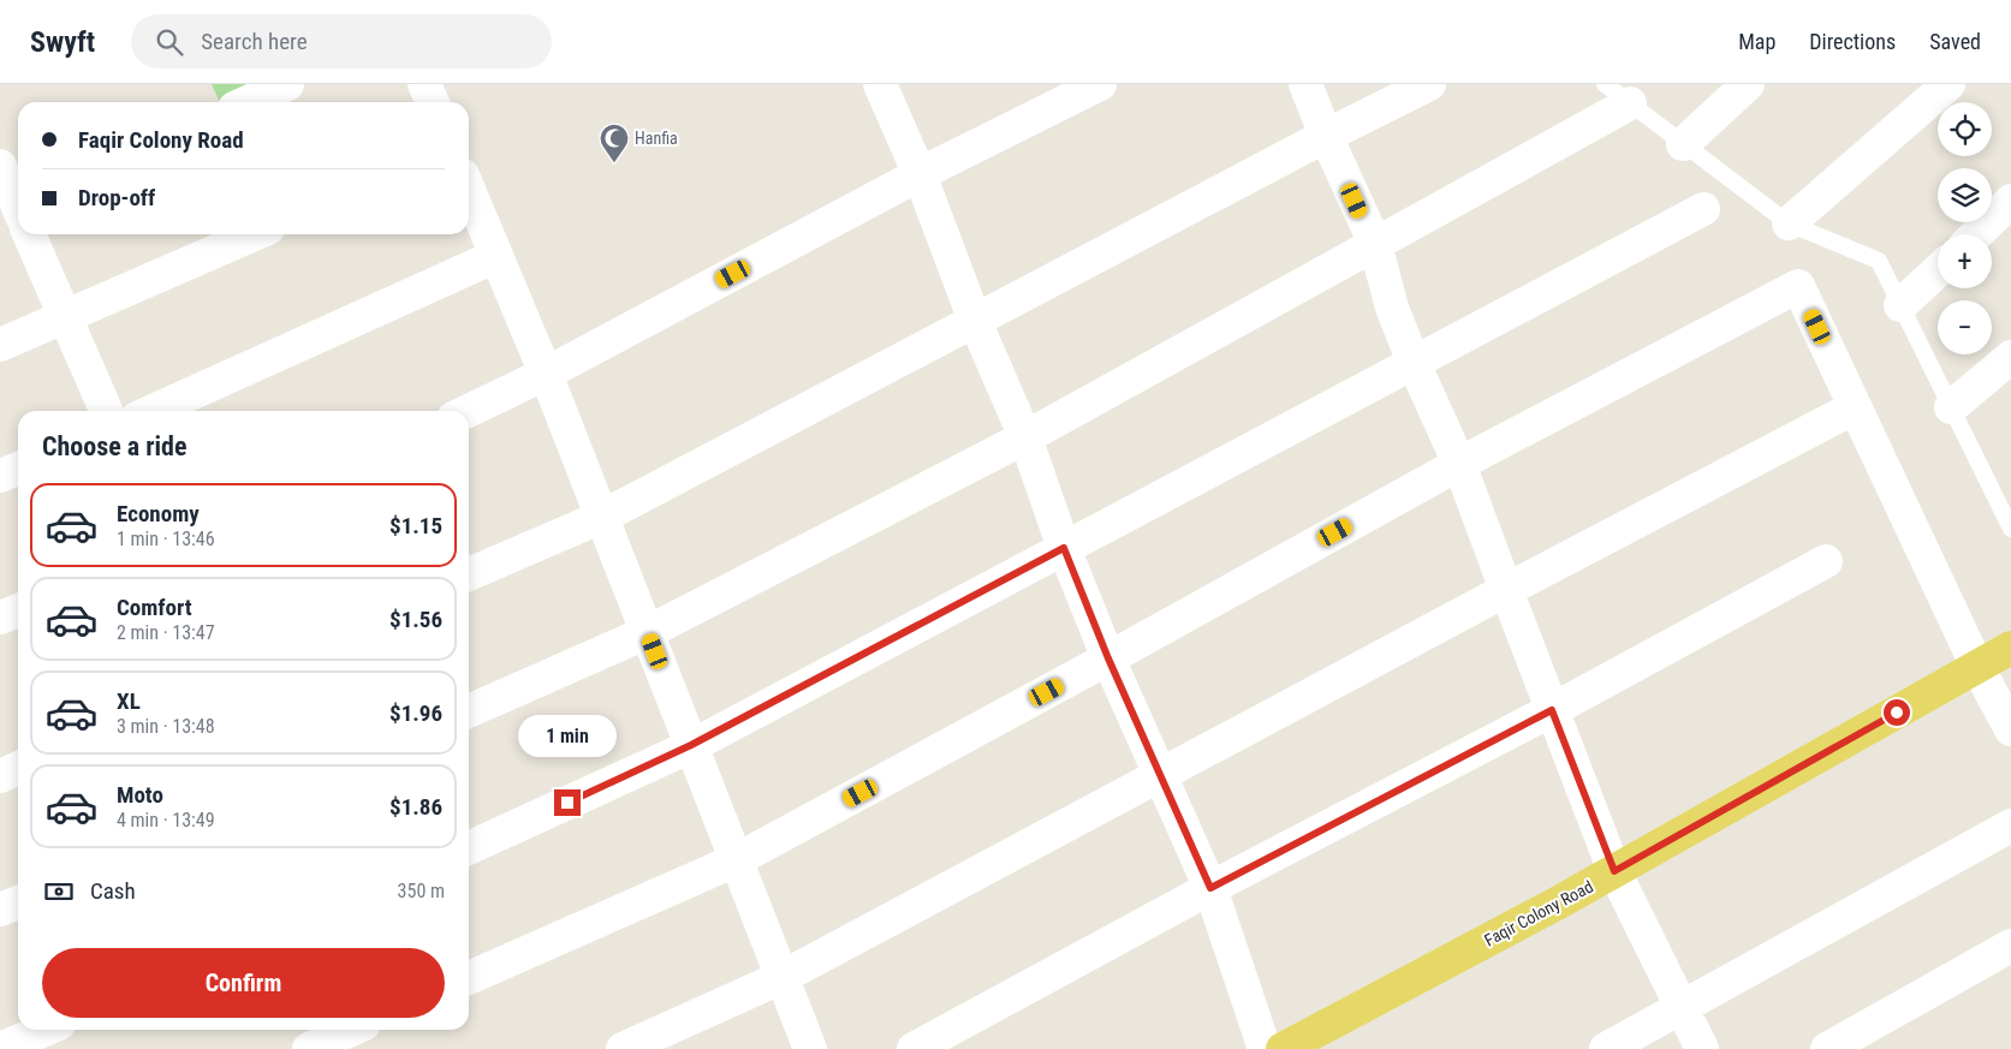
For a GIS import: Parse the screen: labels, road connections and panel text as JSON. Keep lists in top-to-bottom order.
{
  "streets": {
    "main road": ["Faqir Colony Road"]
  },
  "places": {
    "mosque": ["Hanfia"]
  },
  "page": {
    "header": "Swyft",
    "search": "Search here",
    "nav": ["Map", "Directions", "Saved"],
    "map_buttons": ["+", "−"],
    "banner": ["Faqir Colony Road", "Drop-off"],
    "heading": "Choose a ride",
    "list": [
      {
        "name": "Economy",
        "note": "1 min · 13:46",
        "value": "$1.15"
      },
      {
        "name": "Comfort",
        "note": "2 min · 13:47",
        "value": "$1.56"
      },
      {
        "name": "XL",
        "note": "3 min · 13:48",
        "value": "$1.96"
      },
      {
        "name": "Moto",
        "note": "4 min · 13:49",
        "value": "$1.86"
      }
    ],
    "bubble": "1 min",
    "pay": ["Cash", "350 m"],
    "buttons": "Confirm"
  }
}
